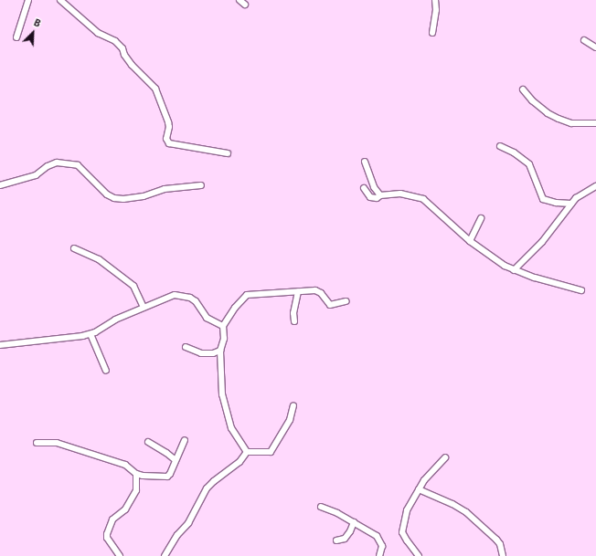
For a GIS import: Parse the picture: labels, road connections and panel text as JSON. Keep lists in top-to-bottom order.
{
  "north": "top right"
}
